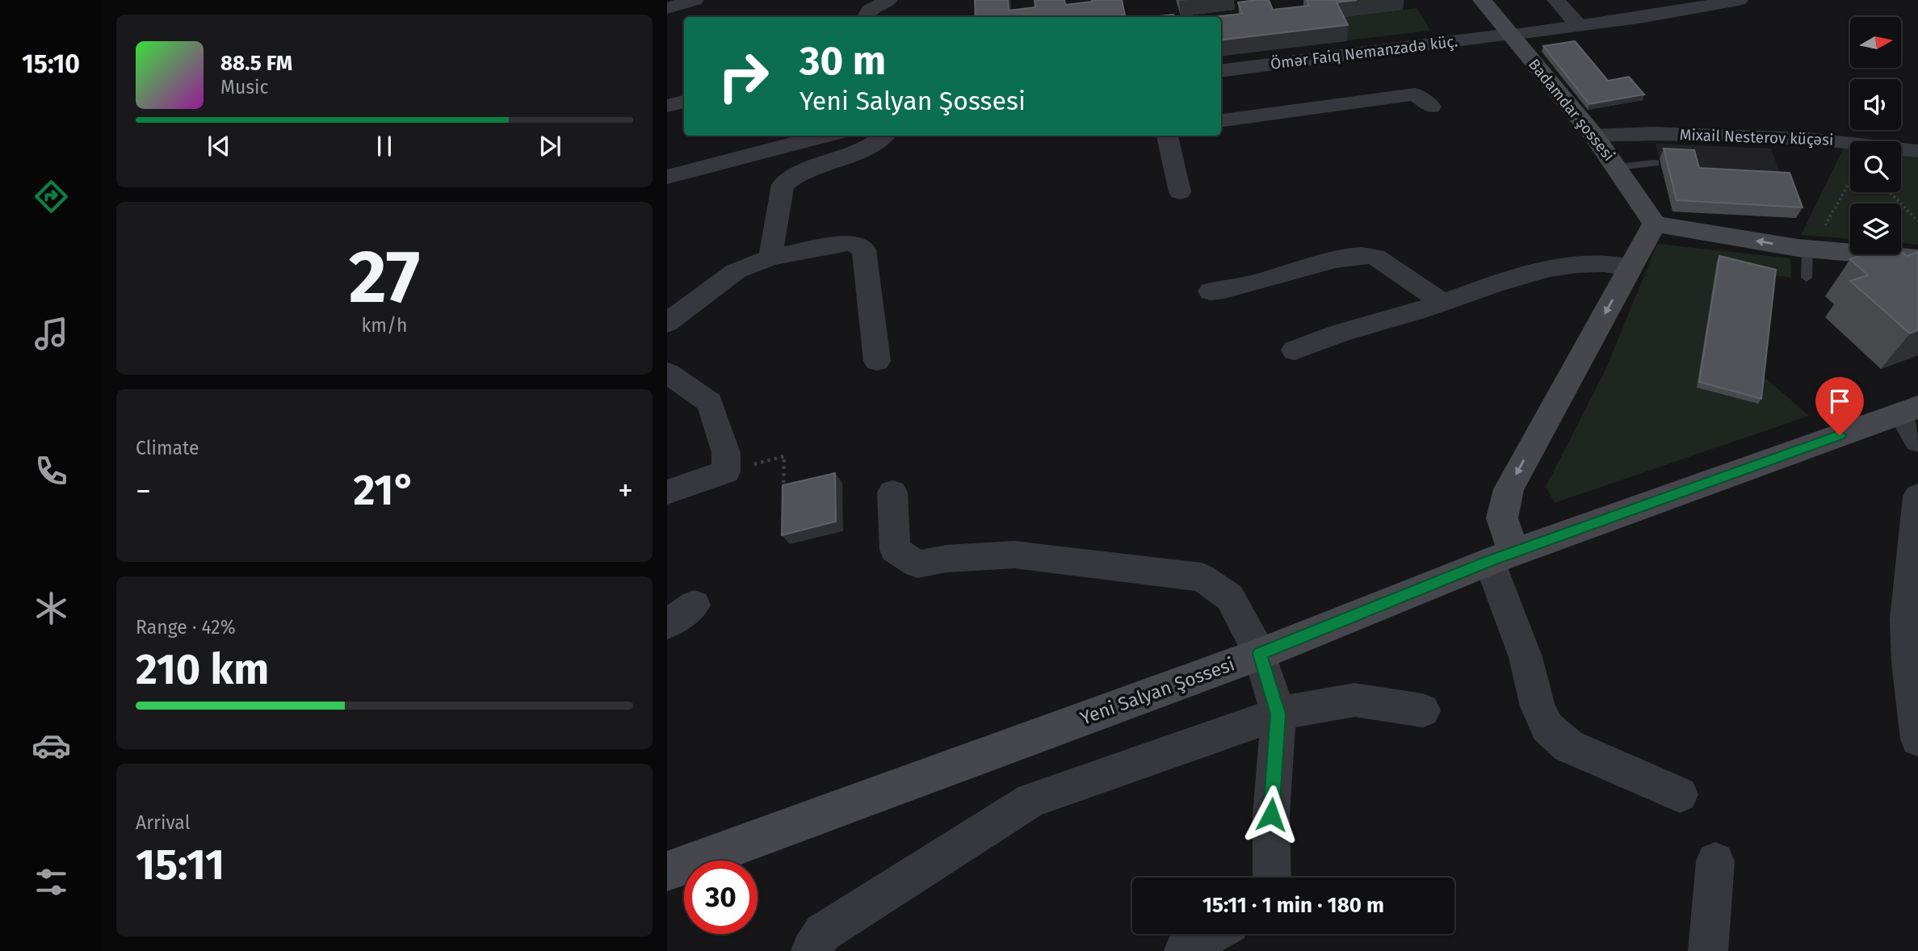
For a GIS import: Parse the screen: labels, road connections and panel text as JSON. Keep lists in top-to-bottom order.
{
  "streets": {
    "main road": ["Badamdar şossesi", "Yeni Salyan Şossesi"],
    "street": ["Ömər Faiq Nemanzadə küç.", "Mixail Nesterov küçəsi"]
  },
  "crossings": [
    ["Ömər Faiq Nemanzadə küç.", "Badamdar şossesi"],
    ["Badamdar şossesi", "Mixail Nesterov küçəsi"]
  ],
  "north": "right",
  "page": {
    "tabs": "15:10",
    "turn": ["30 m", "Yeni Salyan Şossesi"],
    "song": ["88.5 FM", "Music"],
    "tile": [
      ["27", "km/h"],
      "Climate",
      ["Range · 42%", "210 km"],
      ["Arrival", "15:11"]
    ],
    "heat": ["−", "21°", "+"],
    "limit": "30",
    "trip": "15:11 · 1 min · 180 m"
  }
}
